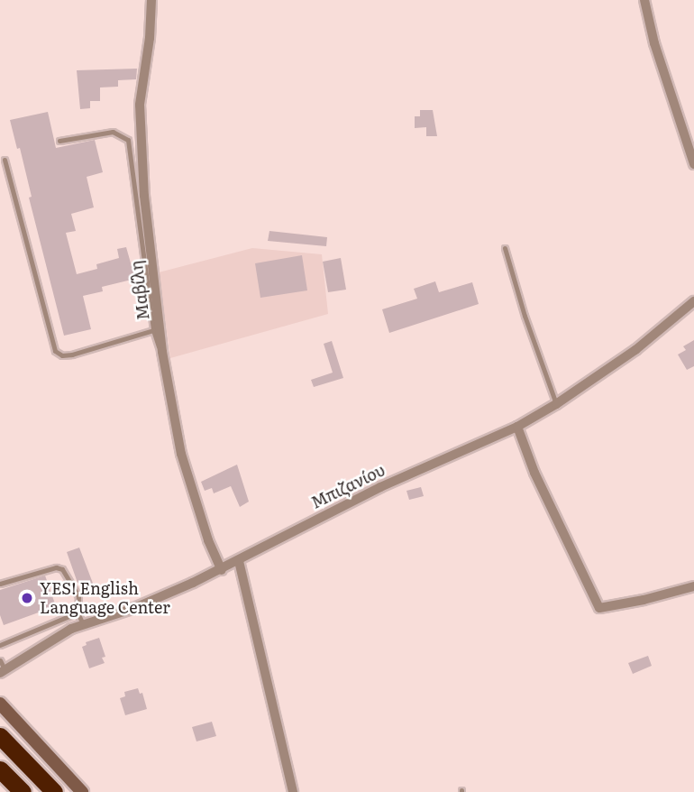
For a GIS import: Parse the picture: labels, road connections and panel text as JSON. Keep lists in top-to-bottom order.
{
  "streets": {
    "street": ["Μαβίλη", "Μπιζανίου"]
  },
  "crossings": [
    ["Μαβίλη", "Μπιζανίου"]
  ],
  "places": ["YES! English Language Center"]
}
